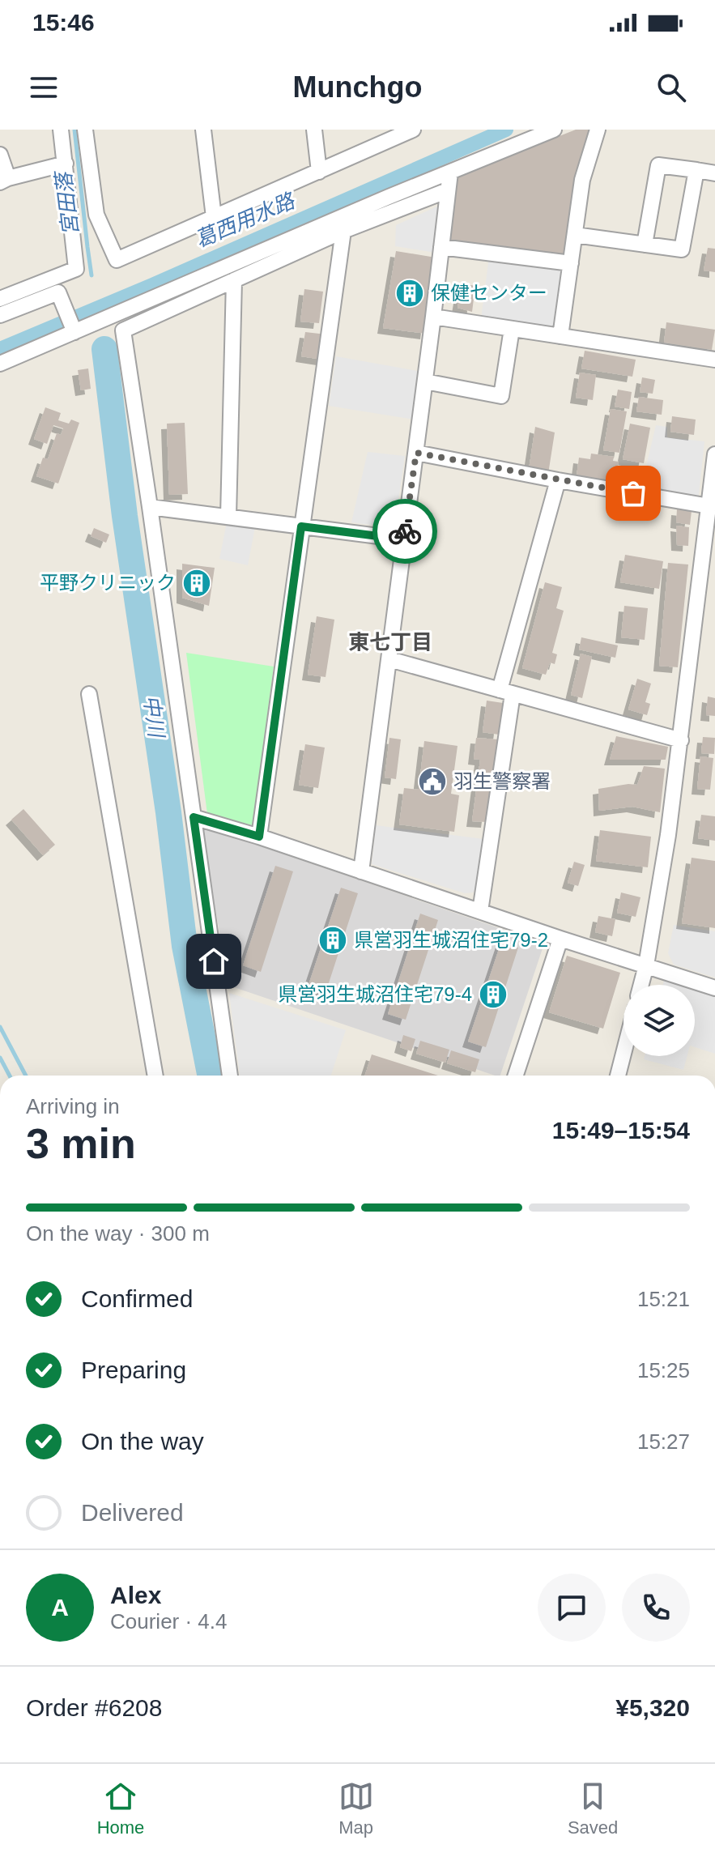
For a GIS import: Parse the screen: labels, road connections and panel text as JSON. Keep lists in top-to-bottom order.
{
  "districts": ["東七丁目"],
  "water": ["宮田落", "葛西用水路", "中川"],
  "places": {
    "building": [
      "保健センター",
      "平野クリニック",
      "県営羽生城沼住宅79-2",
      "県営羽生城沼住宅79-4"
    ],
    "public building": ["羽生警察署"]
  },
  "page": {
    "status": "15:46",
    "header": "Munchgo",
    "heading": ["3 min", "Arriving in", "15:49–15:54"],
    "panel": [
      "Alex",
      "Courier · 4.4",
      "Order #6208",
      "¥5,320"
    ],
    "bar": "On the way · 300 m",
    "list": [
      ["Confirmed", "15:21"],
      ["Preparing", "15:25"],
      ["On the way", "15:27"],
      "Delivered"
    ],
    "round": "A",
    "tabs": ["Home", "Map", "Saved"]
  }
}
